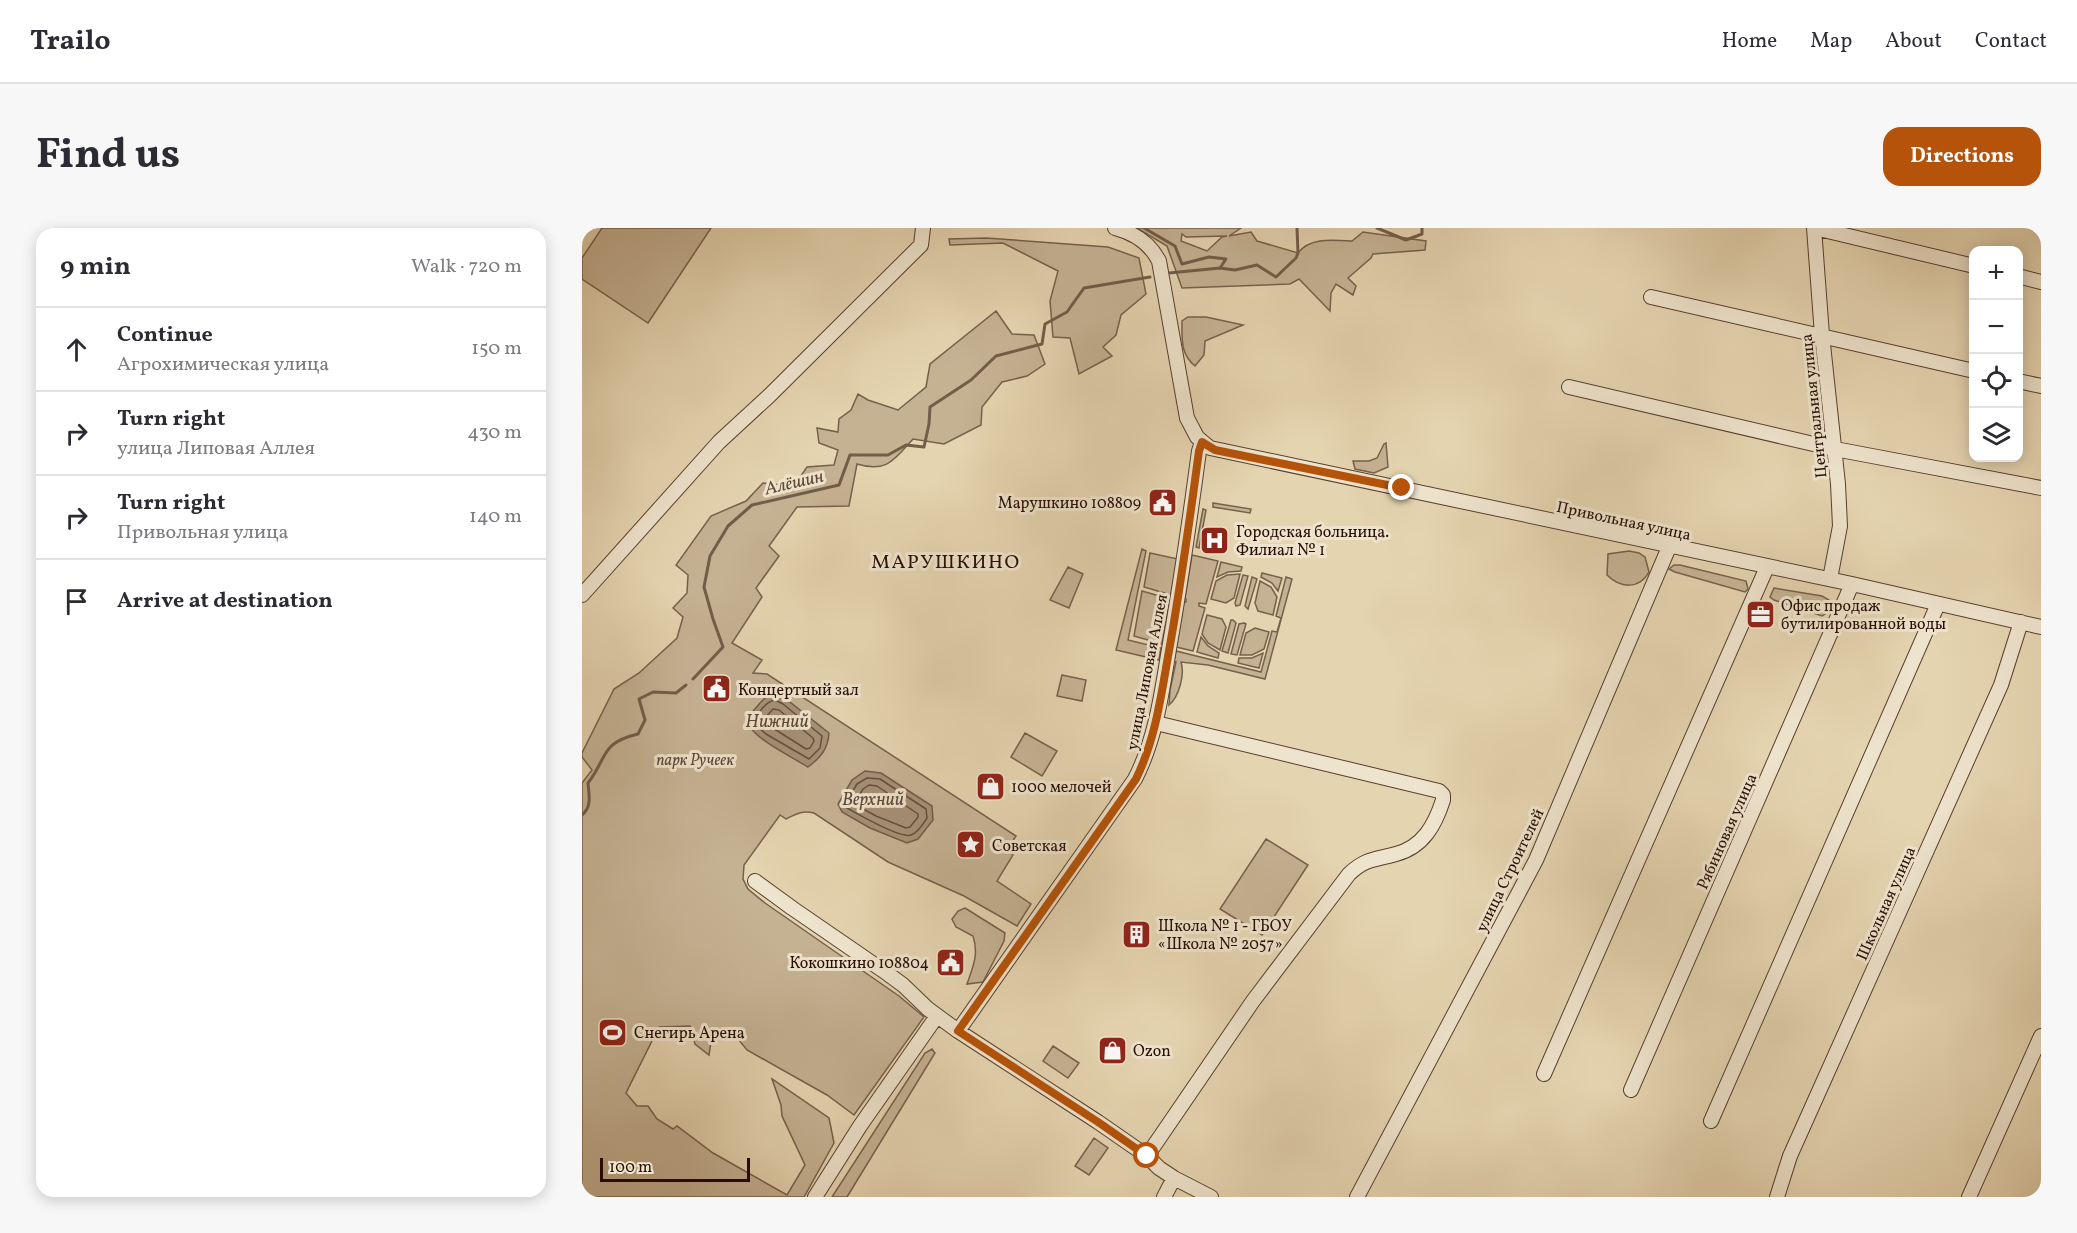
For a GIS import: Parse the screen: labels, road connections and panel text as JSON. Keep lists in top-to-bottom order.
{
  "streets": {
    "street": [
      "Центральная улица",
      "Привольная улица",
      "улица Липовая Аллея",
      "Рябиновая улица",
      "улица Строителей",
      "Школьная улица"
    ]
  },
  "crossings": [
    ["Центральная улица", "Привольная улица"],
    ["Привольная улица", "улица Липовая Аллея"],
    ["Привольная улица", "Рябиновая улица"],
    ["Привольная улица", "улица Строителей"],
    ["Привольная улица", "Школьная улица"]
  ],
  "districts": ["МАРУШКИНО"],
  "water": ["Алёшин", "Нижний", "Верхний"],
  "parks": ["парк Ручеек"],
  "places": {
    "public building": ["Марушкино 108809", "Концертный зал", "Кокошкино 108804"],
    "hospital": ["Городская больница. Филиал № 1"],
    "office": ["Офис продаж бутилированной воды"],
    "shop": ["1000 мелочей", "Ozon"],
    "place": ["Советская"],
    "building": ["Школа № 1 - ГБОУ «Школа № 2057»"],
    "sports": ["Снегирь Арена"]
  },
  "scale_bar": "100 m",
  "page": {
    "header": "Trailo",
    "nav": [
      "Home",
      "Map",
      "About",
      "Contact"
    ],
    "title": "Find us",
    "buttons": "Directions",
    "heading": ["9 min", "Walk · 720 m"],
    "map_buttons": ["+", "−"],
    "list": [
      ["Continue", "Агрохимическая улица", "150 m"],
      ["Turn right", "улица Липовая Аллея", "430 m"],
      ["Turn right", "Привольная улица", "140 m"],
      "Arrive at destination"
    ],
    "scale": "100 m"
  }
}
